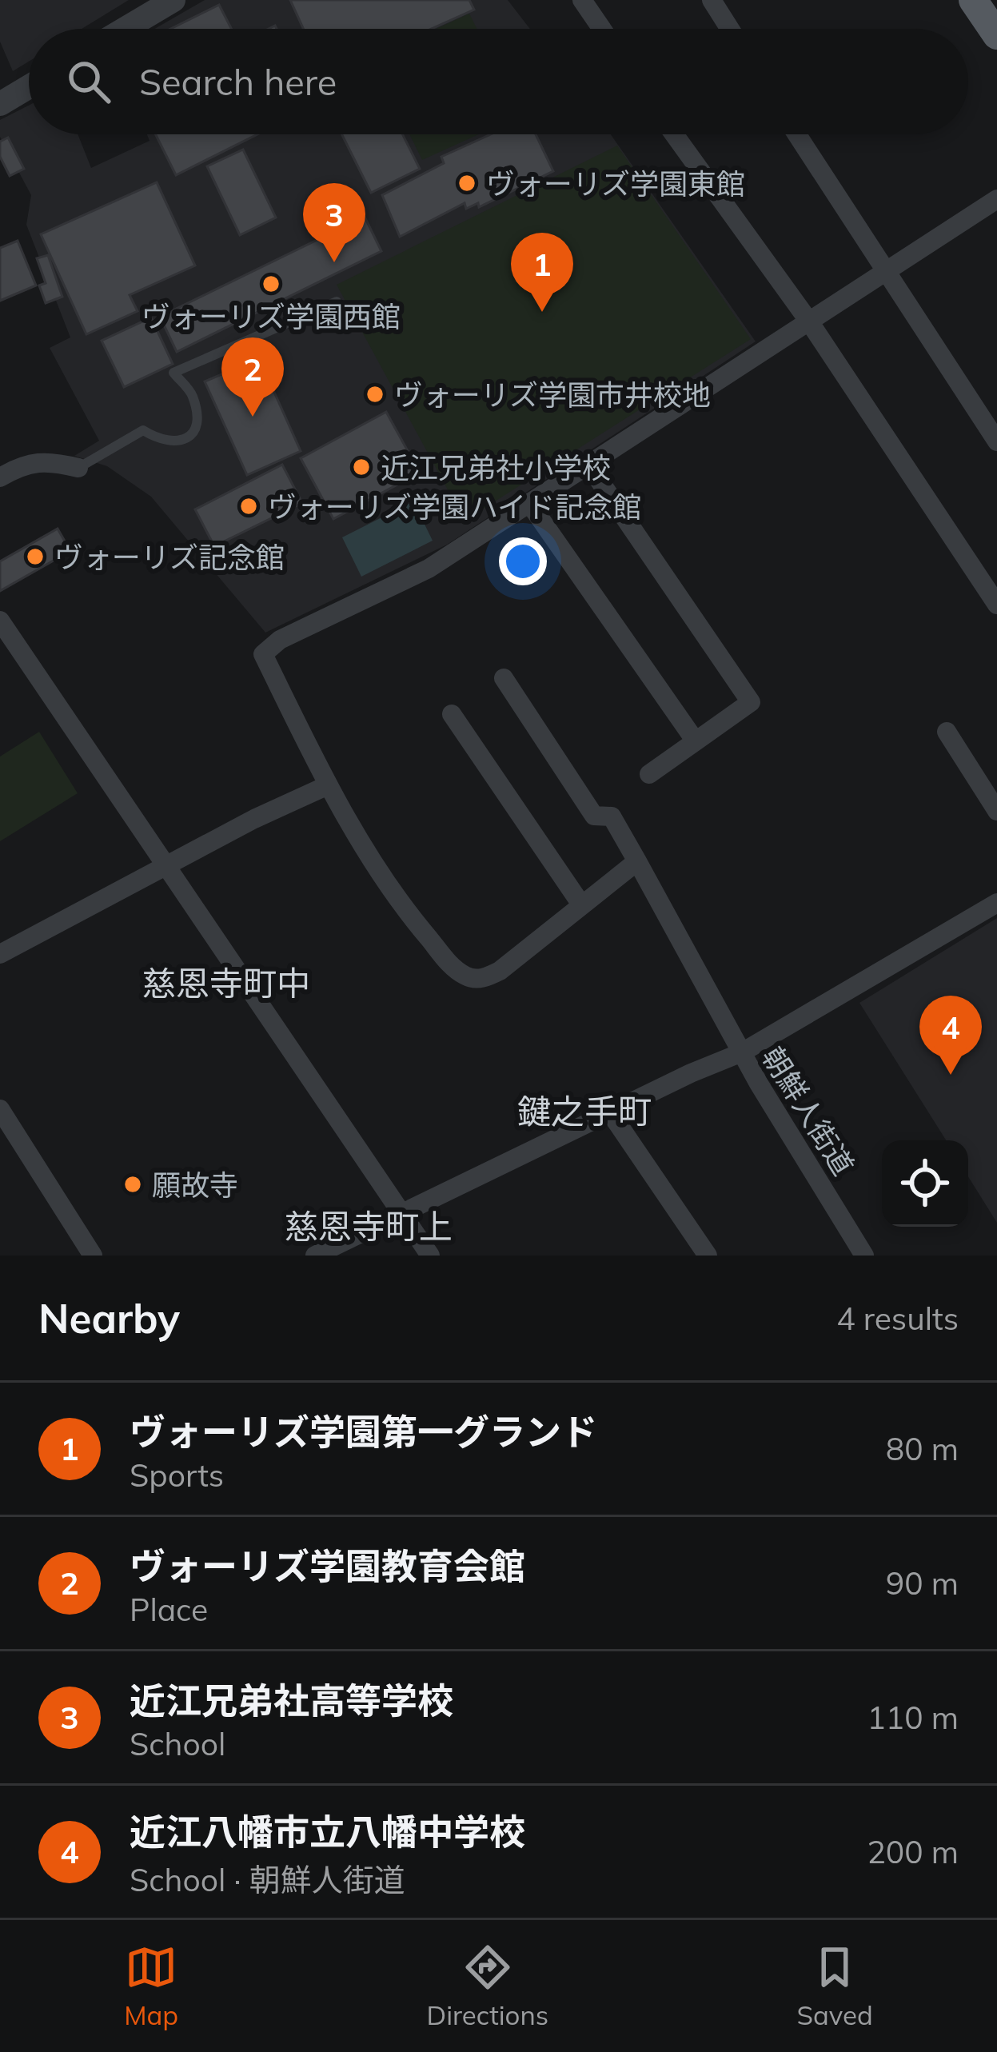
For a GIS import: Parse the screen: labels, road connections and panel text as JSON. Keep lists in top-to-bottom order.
{
  "streets": {
    "street": ["朝鮮人街道"]
  },
  "districts": ["慈恩寺町中", "鍵之手町", "慈恩寺町上"],
  "places": [
    "ヴォーリズ学園東館",
    "ヴォーリズ学園西館",
    "ヴォーリズ学園市井校地",
    "近江兄弟社小学校",
    "ヴォーリズ学園ハイド記念館",
    "ヴォーリズ記念館",
    "願故寺"
  ],
  "page": {
    "search": "Search here",
    "pins": [
      "3",
      "1",
      "2",
      "4"
    ],
    "heading": ["Nearby", "4 results"],
    "list": [
      {
        "mark": "1",
        "name": "ヴォーリズ学園第一グランド",
        "note": "Sports",
        "value": "80 m"
      },
      {
        "mark": "2",
        "name": "ヴォーリズ学園教育会館",
        "note": "Place",
        "value": "90 m"
      },
      {
        "mark": "3",
        "name": "近江兄弟社高等学校",
        "note": "School",
        "value": "110 m"
      },
      {
        "mark": "4",
        "name": "近江八幡市立八幡中学校",
        "note": "School · 朝鮮人街道",
        "value": "200 m"
      }
    ],
    "nav": ["Map", "Directions", "Saved"]
  }
}
